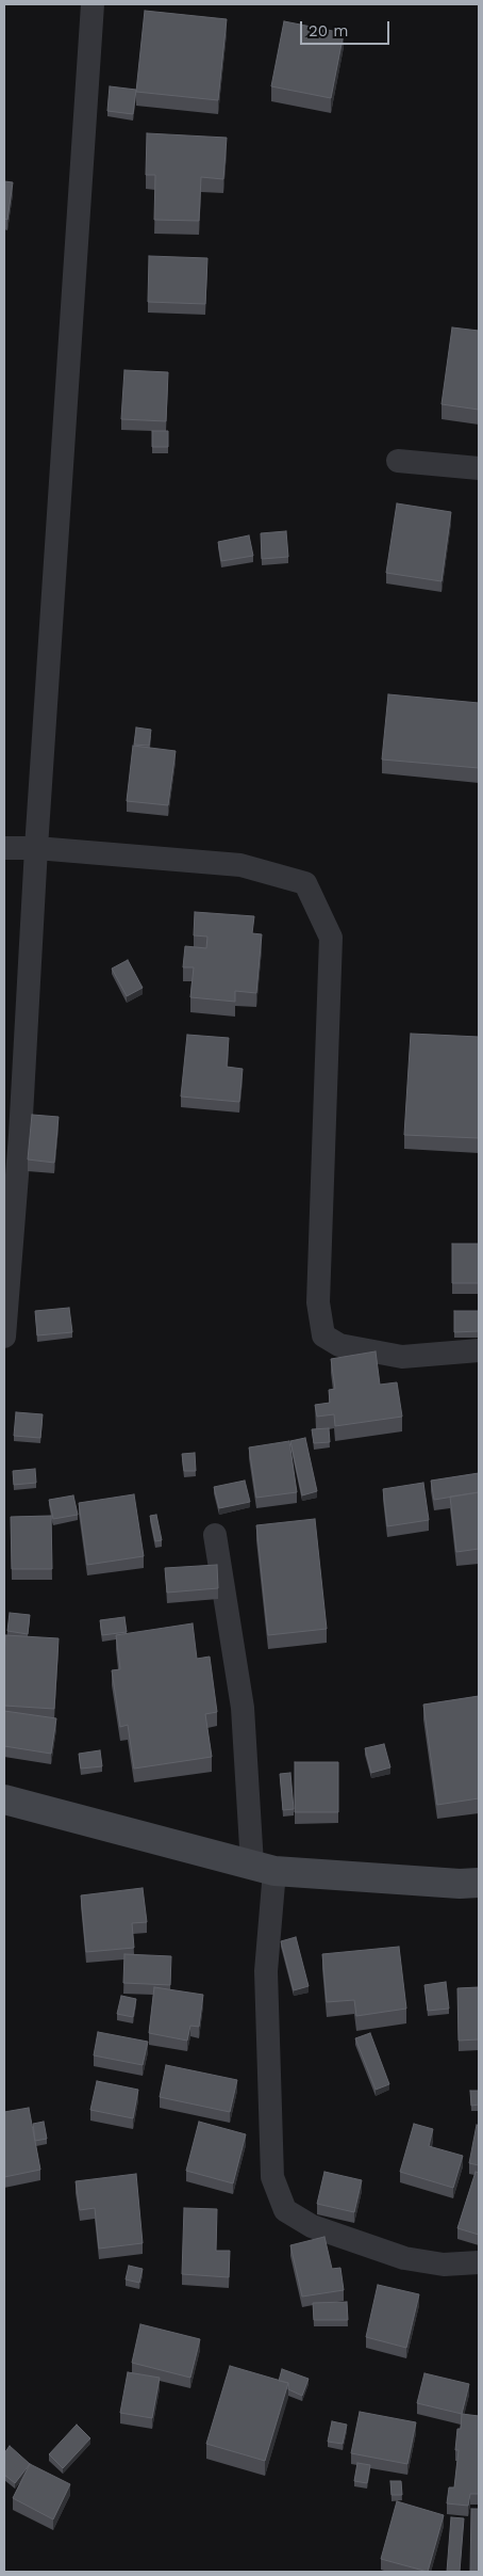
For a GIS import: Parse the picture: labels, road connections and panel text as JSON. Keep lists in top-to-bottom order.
{
  "scale_bar": "20 m"
}
